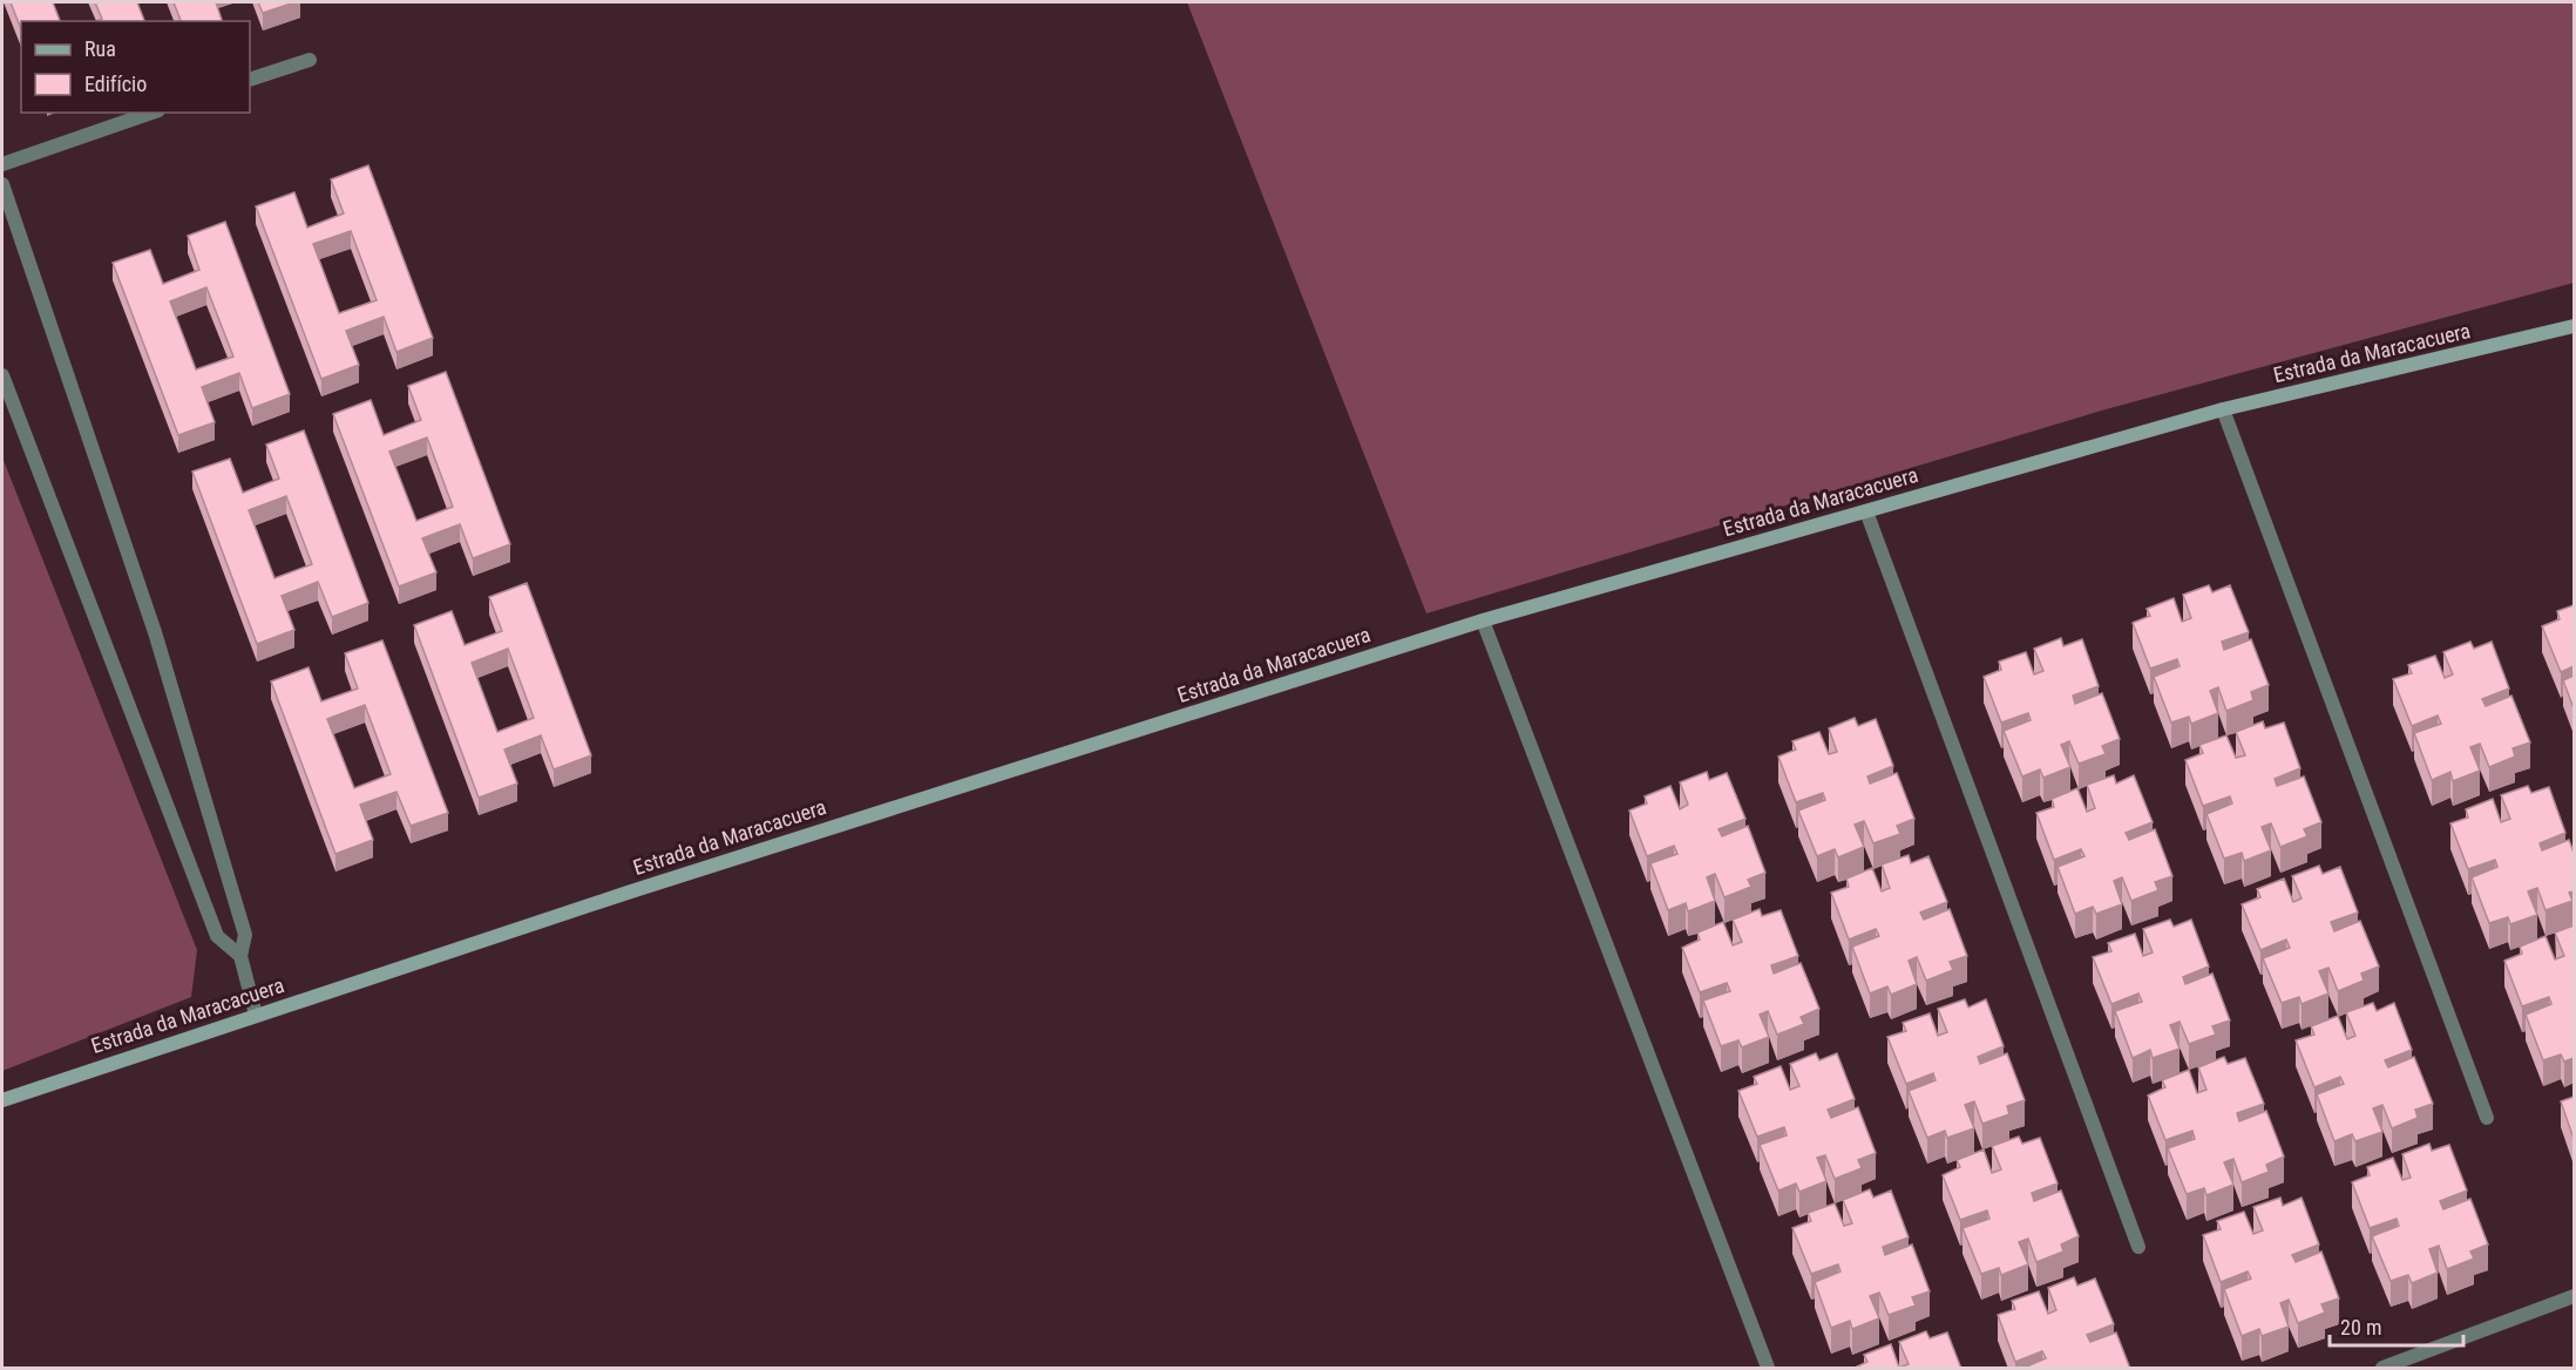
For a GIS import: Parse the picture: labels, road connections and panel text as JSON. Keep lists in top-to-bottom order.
{
  "streets": {
    "street": ["Estrada da Maracacuera"]
  },
  "legend": ["Rua", "Edifício"],
  "scale_bar": "20 m"
}
